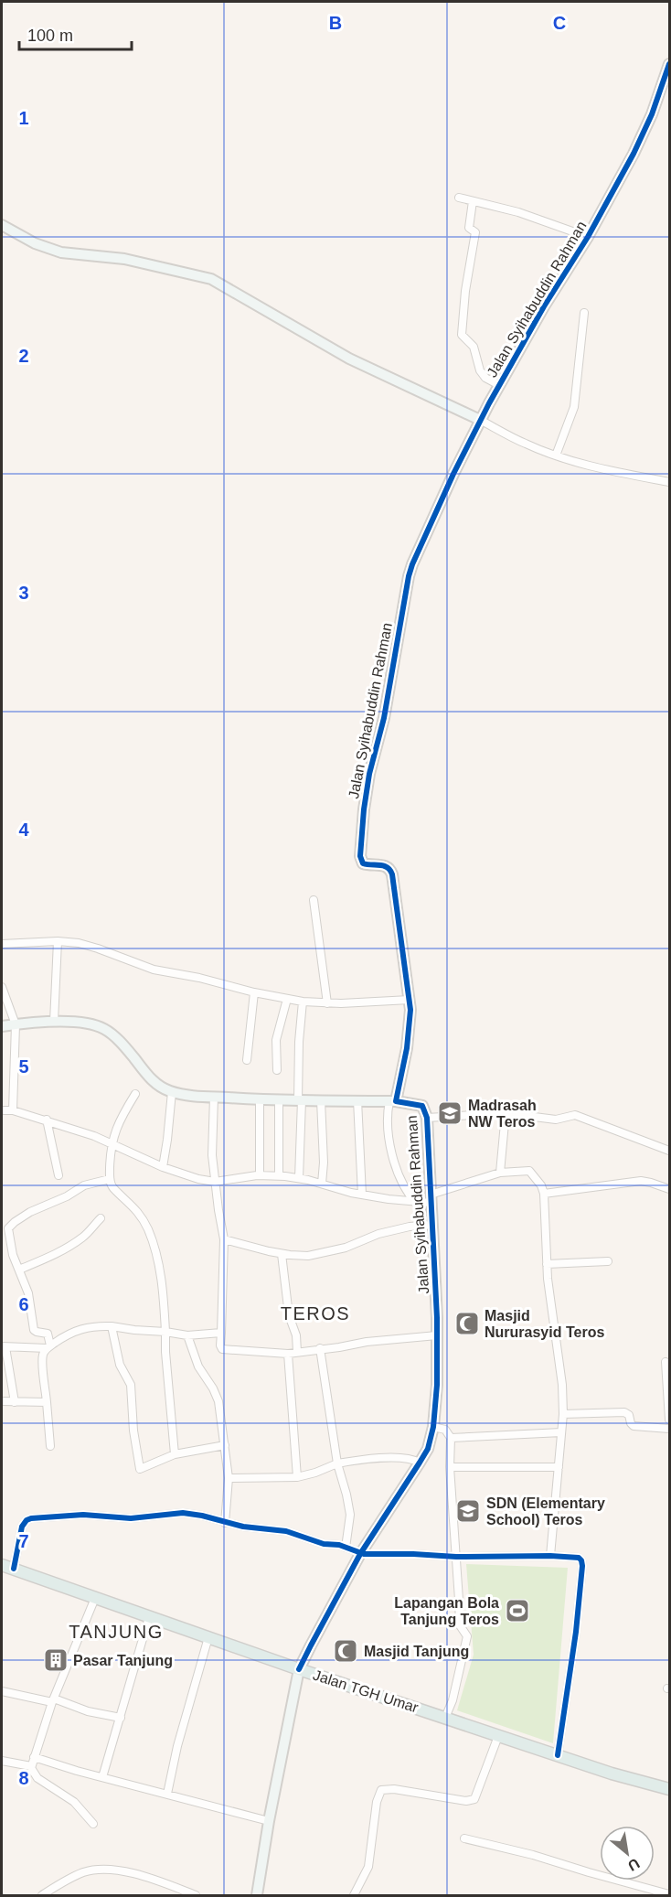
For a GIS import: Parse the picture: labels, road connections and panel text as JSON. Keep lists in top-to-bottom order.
{
  "streets": {
    "main road": ["Jalan TGH Umar"],
    "street": ["Jalan Syihabuddin Rahman"]
  },
  "crossings": [
    ["Jalan Syihabuddin Rahman", "Jalan TGH Umar"]
  ],
  "districts": ["TEROS", "TANJUNG"],
  "places": {
    "school or university": ["Madrasah NW Teros", "SDN (Elementary School) Teros"],
    "mosque": ["Masjid Nururasyid Teros", "Masjid Tanjung"],
    "sports": ["Lapangan Bola Tanjung Teros"],
    "building": ["Pasar Tanjung"]
  },
  "scale_bar": "100 m",
  "north": "bottom right",
  "grid": {
    "columns": ["B", "C"],
    "rows": [
      "1",
      "2",
      "3",
      "4",
      "5",
      "6",
      "7",
      "8"
    ]
  }
}
